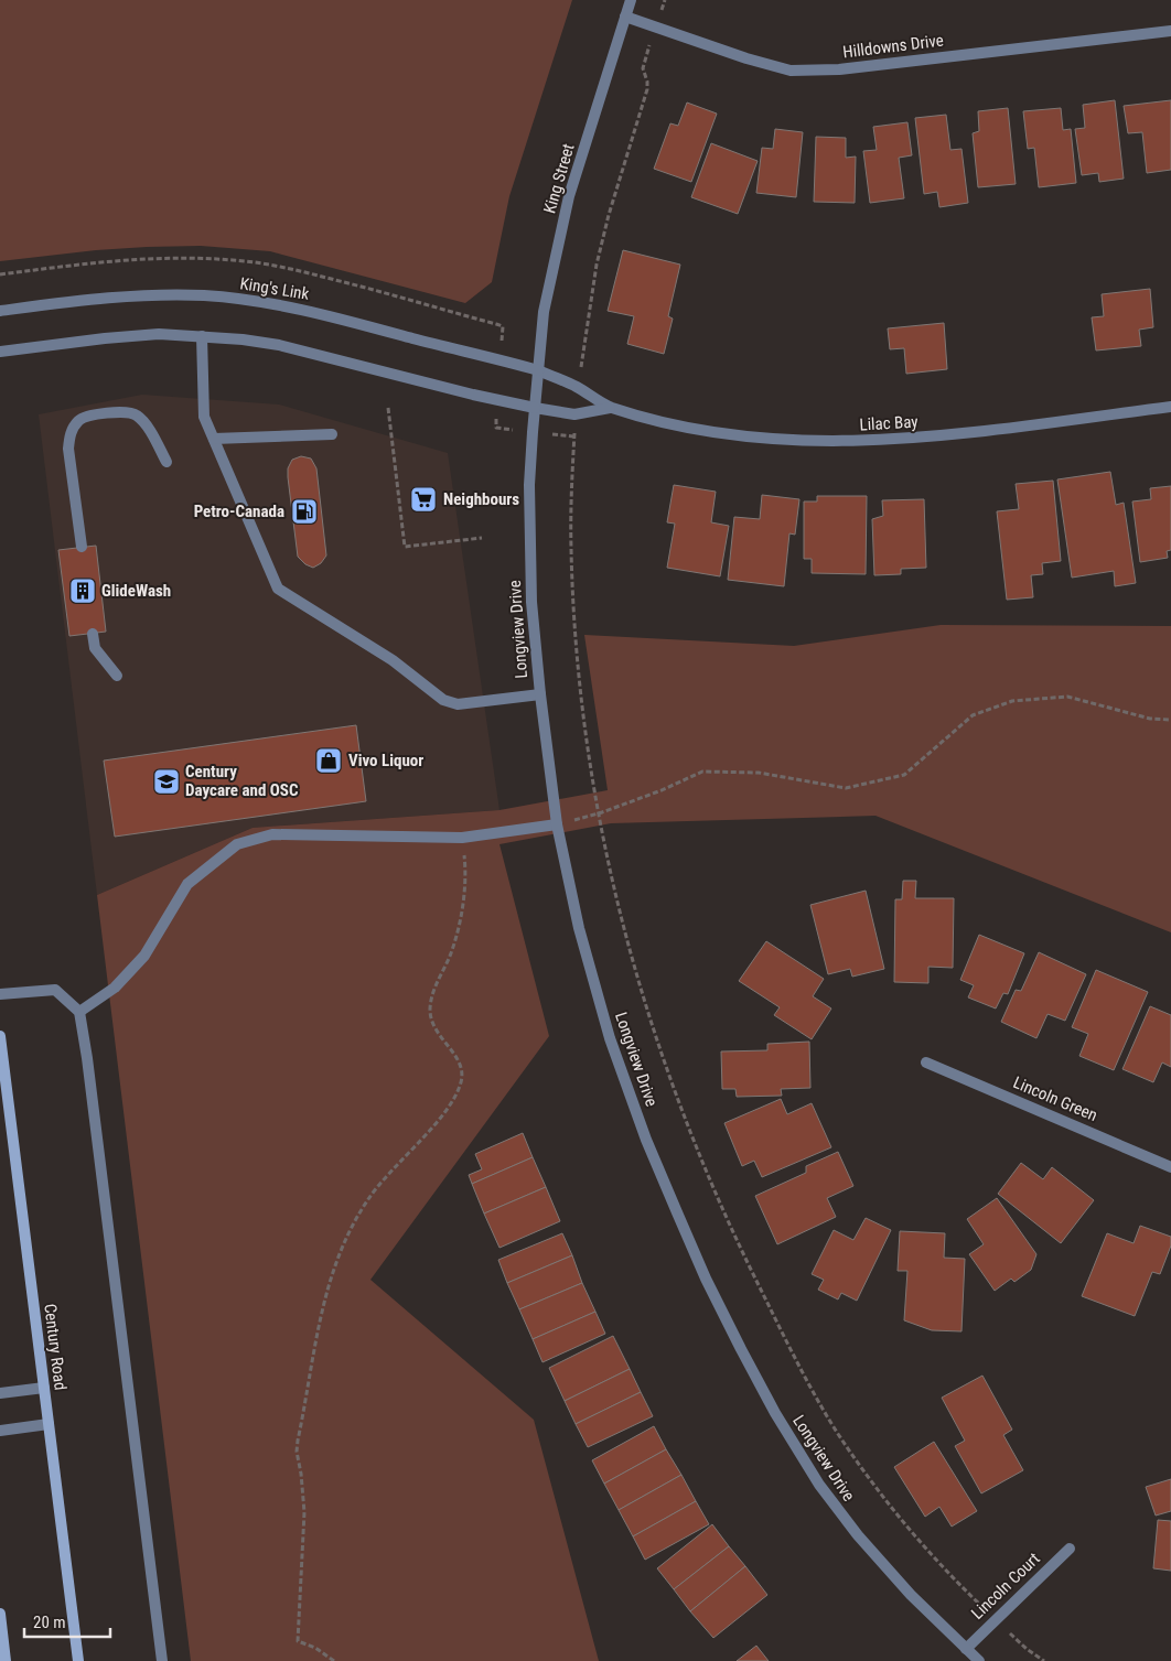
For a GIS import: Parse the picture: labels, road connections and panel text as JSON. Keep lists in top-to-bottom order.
{
  "streets": {
    "main road": ["Century Road"],
    "street": [
      "Hilldowns Drive",
      "King Street",
      "King's Link",
      "Lilac Bay",
      "Longview Drive",
      "Lincoln Green",
      "Lincoln Court"
    ]
  },
  "crossings": [
    ["Hilldowns Drive", "King Street"],
    ["King Street", "King's Link"],
    ["King Street", "Lilac Bay"],
    ["King Street", "Longview Drive"],
    ["King's Link", "Lilac Bay"],
    ["King's Link", "Longview Drive"],
    ["Lilac Bay", "Longview Drive"],
    ["Longview Drive", "Lincoln Court"]
  ],
  "places": {
    "supermarket": ["Neighbours"],
    "fuel station": ["Petro-Canada"],
    "building": ["GlideWash"],
    "shop": ["Vivo Liquor"],
    "school or university": ["Century Daycare and OSC"]
  },
  "scale_bar": "20 m"
}
